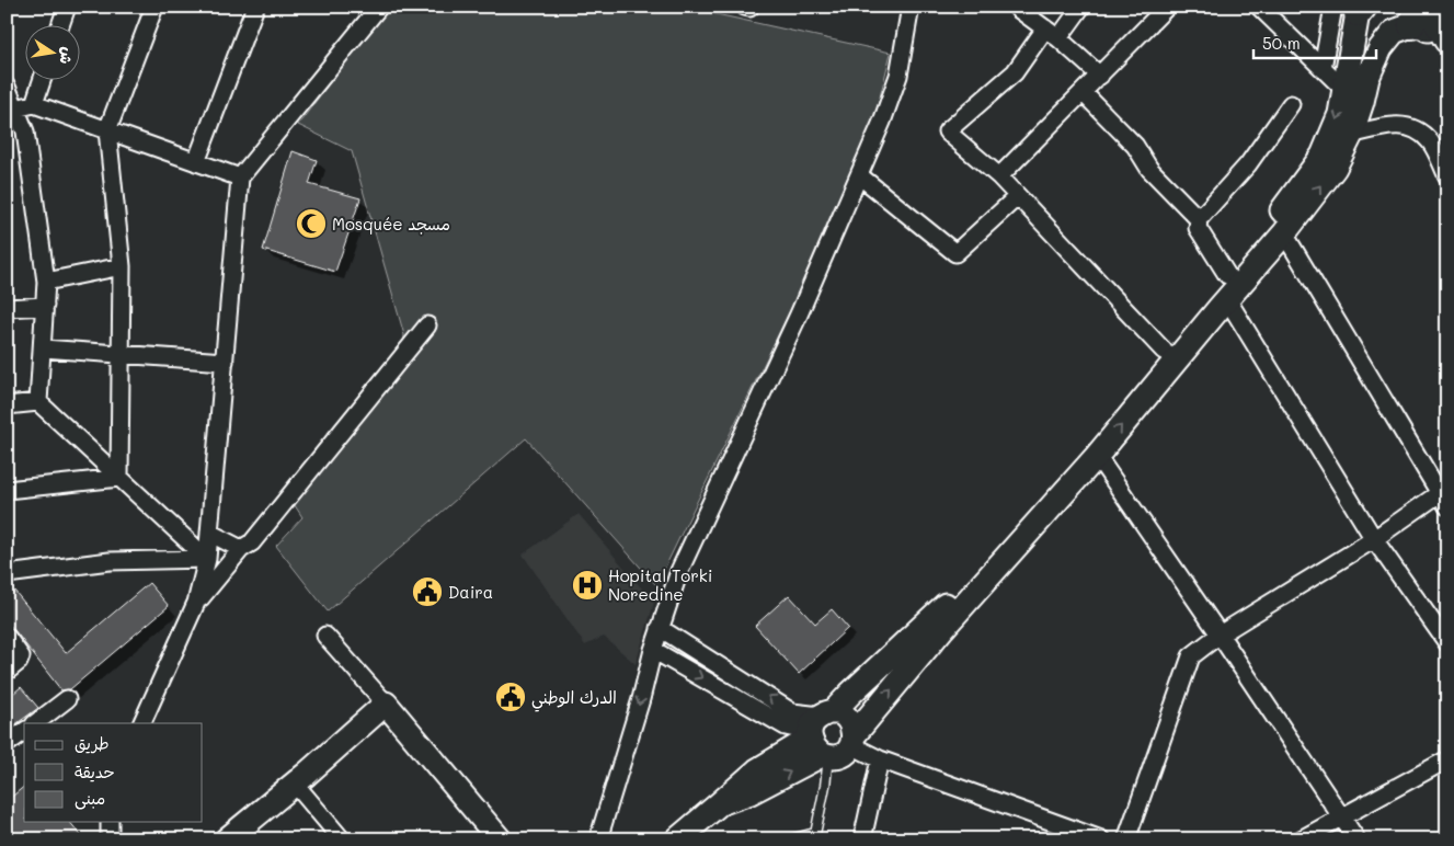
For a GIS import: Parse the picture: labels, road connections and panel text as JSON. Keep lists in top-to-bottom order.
{
  "places": {
    "mosque": ["Mosquée مسجد"],
    "hospital": ["Hopital Torki Noredine"],
    "public building": ["Daira", "الدرك الوطني"]
  },
  "legend": ["طريق", "حديقة", "مبنى"],
  "scale_bar": "50 m",
  "north": "right"
}
